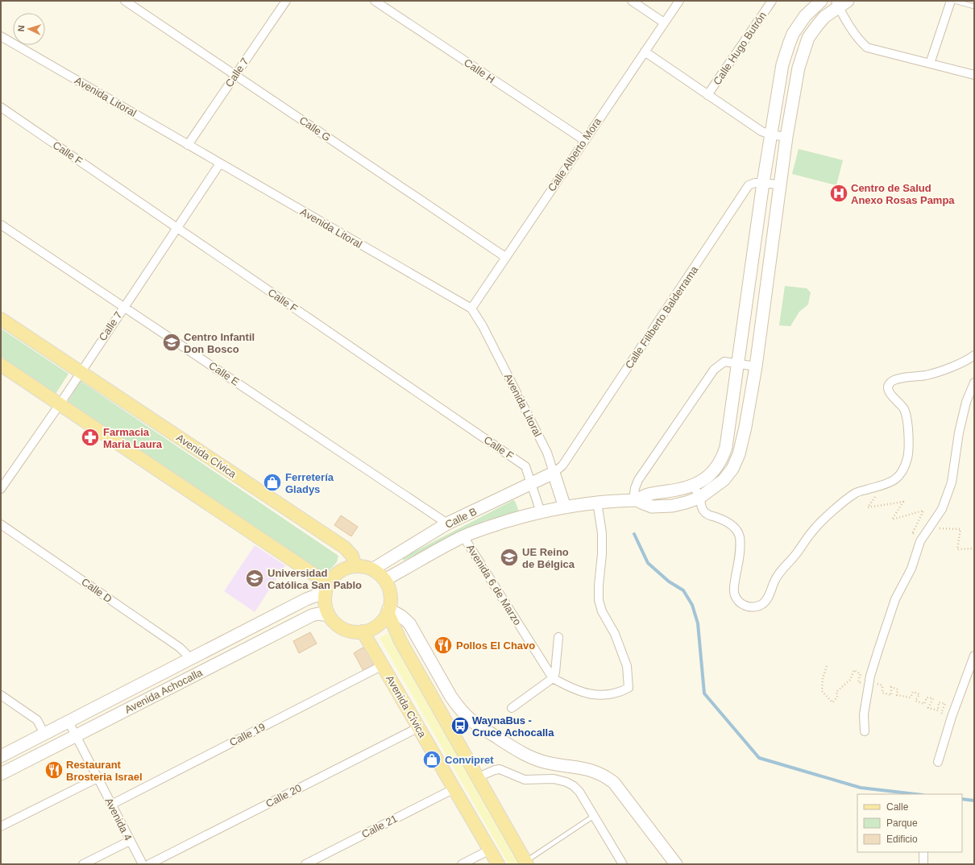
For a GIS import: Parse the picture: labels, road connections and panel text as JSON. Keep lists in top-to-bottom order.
{
  "streets": {
    "main road": ["Avenida Cívica"],
    "street": [
      "Calle Hugo Butrón",
      "Calle H",
      "Calle 7",
      "Avenida Litoral",
      "Calle G",
      "Calle F",
      "Calle Alberto Mora",
      "Calle Filiberto Balderrama",
      "Calle E",
      "Calle B",
      "Avenida 6 de Marzo",
      "Calle D",
      "Avenida Achocalla",
      "Calle 19",
      "Calle 20",
      "Avenida 4",
      "Calle 21"
    ]
  },
  "crossings": [
    ["Calle H", "Calle Alberto Mora"],
    ["Calle 7", "Avenida Litoral"],
    ["Calle 7", "Calle G"],
    ["Calle 7", "Calle F"],
    ["Calle 7", "Calle E"],
    ["Calle 7", "Avenida Cívica"],
    ["Avenida Litoral", "Calle Alberto Mora"],
    ["Avenida Litoral", "Calle Filiberto Balderrama"],
    ["Avenida Litoral", "Calle B"],
    ["Calle G", "Calle Alberto Mora"],
    ["Calle F", "Calle B"],
    ["Calle Filiberto Balderrama", "Calle B"],
    ["Calle E", "Calle B"],
    ["Avenida Cívica", "Calle B"],
    ["Avenida Cívica", "Avenida Achocalla"],
    ["Avenida Cívica", "Calle 19"],
    ["Avenida Cívica", "Calle 20"],
    ["Avenida Cívica", "Calle 21"],
    ["Calle B", "Avenida 6 de Marzo"],
    ["Calle B", "Avenida Achocalla"],
    ["Calle D", "Avenida Achocalla"],
    ["Avenida Achocalla", "Avenida 4"],
    ["Calle 19", "Avenida 4"]
  ],
  "places": {
    "hospital": ["Centro de Salud Anexo Rosas Pampa"],
    "school or university": ["Centro Infantil Don Bosco", "UE Reino de Bélgica", "Universidad Católica San Pablo"],
    "pharmacy": ["Farmacia Maria Laura"],
    "shop": ["Ferretería Gladys", "Convipret"],
    "restaurant": ["Pollos El Chavo", "Restaurant Brosteria Israel"],
    "bus stop": ["WaynaBus - Cruce Achocalla"]
  },
  "legend": ["Calle", "Parque", "Edificio"],
  "north": "left"
}
